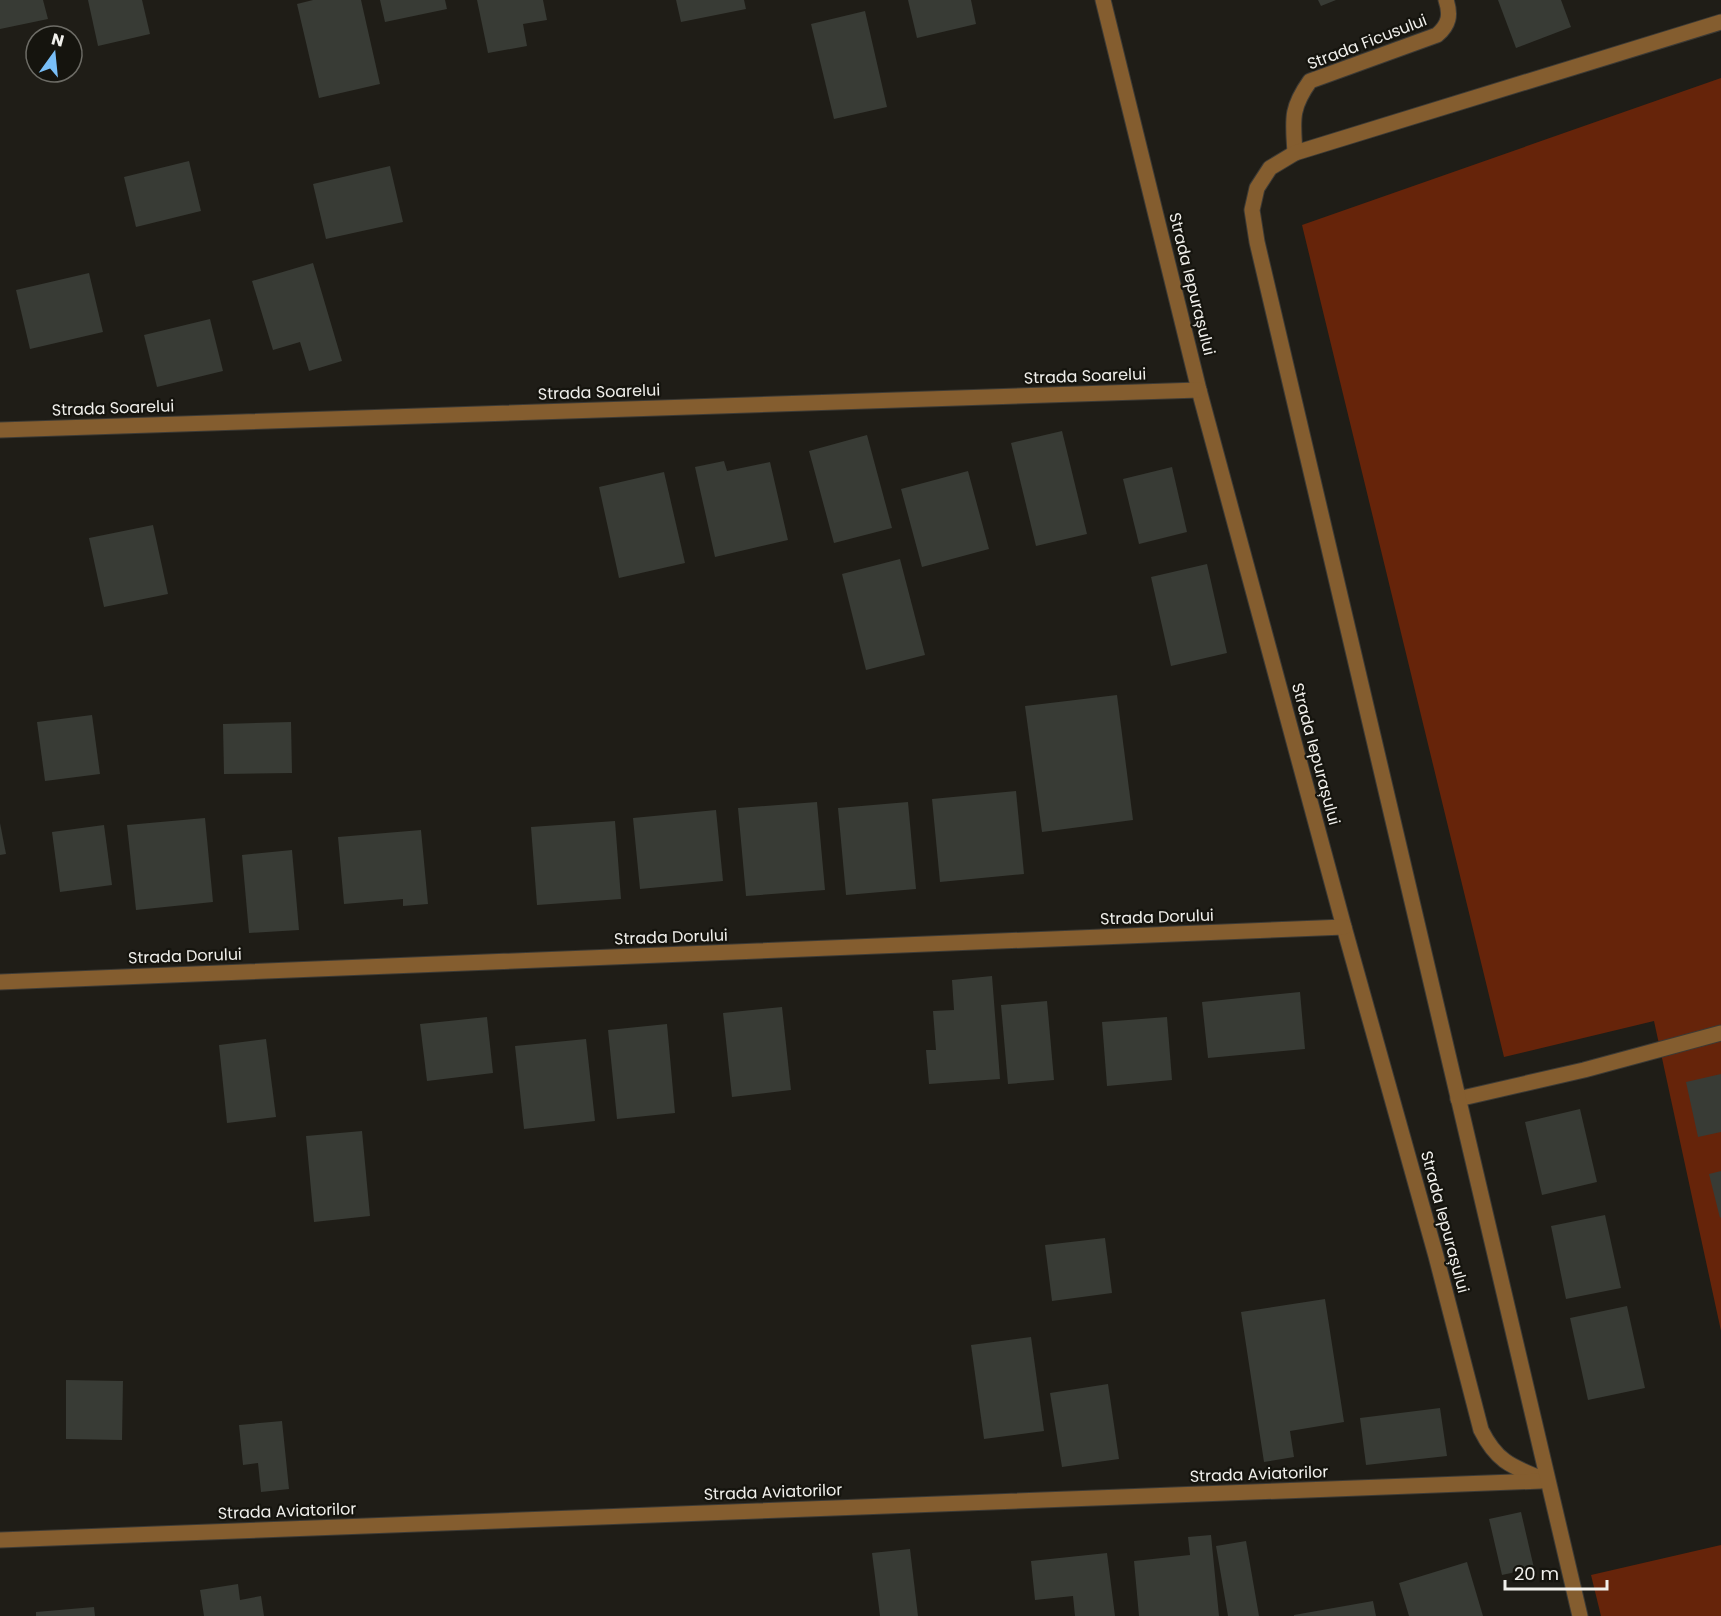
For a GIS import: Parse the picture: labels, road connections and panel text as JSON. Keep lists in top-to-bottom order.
{
  "streets": {
    "street": [
      "Strada Ficusului",
      "Strada Iepurașului",
      "Strada Soarelui",
      "Strada Dorului",
      "Strada Aviatorilor"
    ]
  },
  "crossings": [
    ["Strada Iepurașului", "Strada Soarelui"],
    ["Strada Iepurașului", "Strada Dorului"],
    ["Strada Iepurașului", "Strada Aviatorilor"]
  ],
  "scale_bar": "20 m",
  "north": "top"
}
